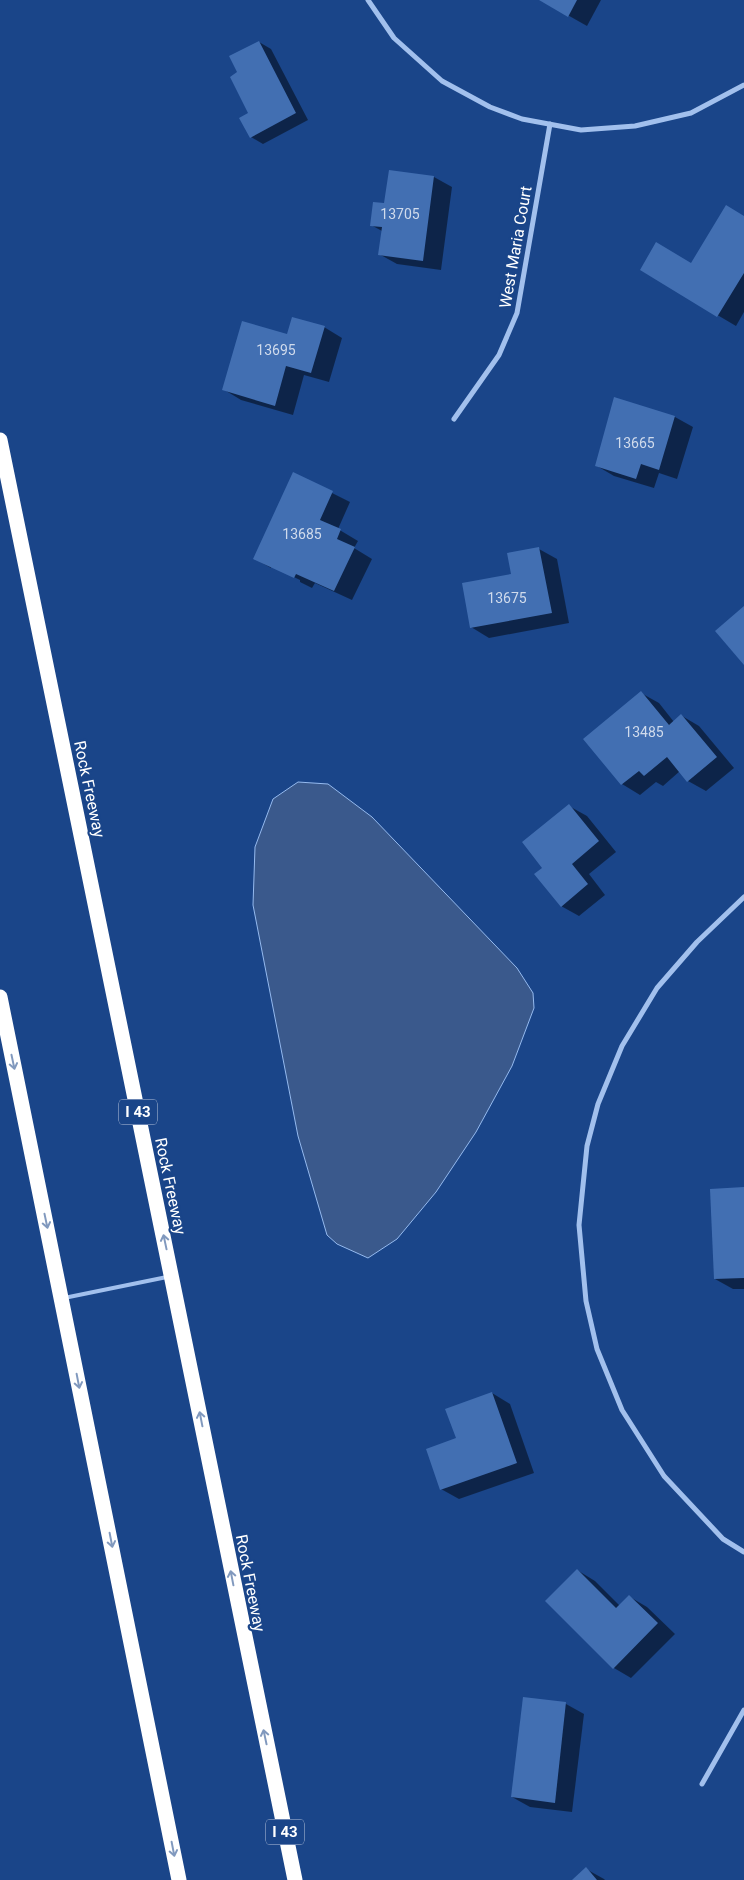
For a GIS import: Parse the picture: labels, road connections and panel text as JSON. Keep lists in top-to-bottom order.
{
  "streets": {
    "highway": ["Rock Freeway", "I 43"],
    "street": ["West Maria Court"]
  },
  "house_numbers": [
    "13705",
    "13695",
    "13665",
    "13685",
    "13675",
    "13485"
  ]
}
